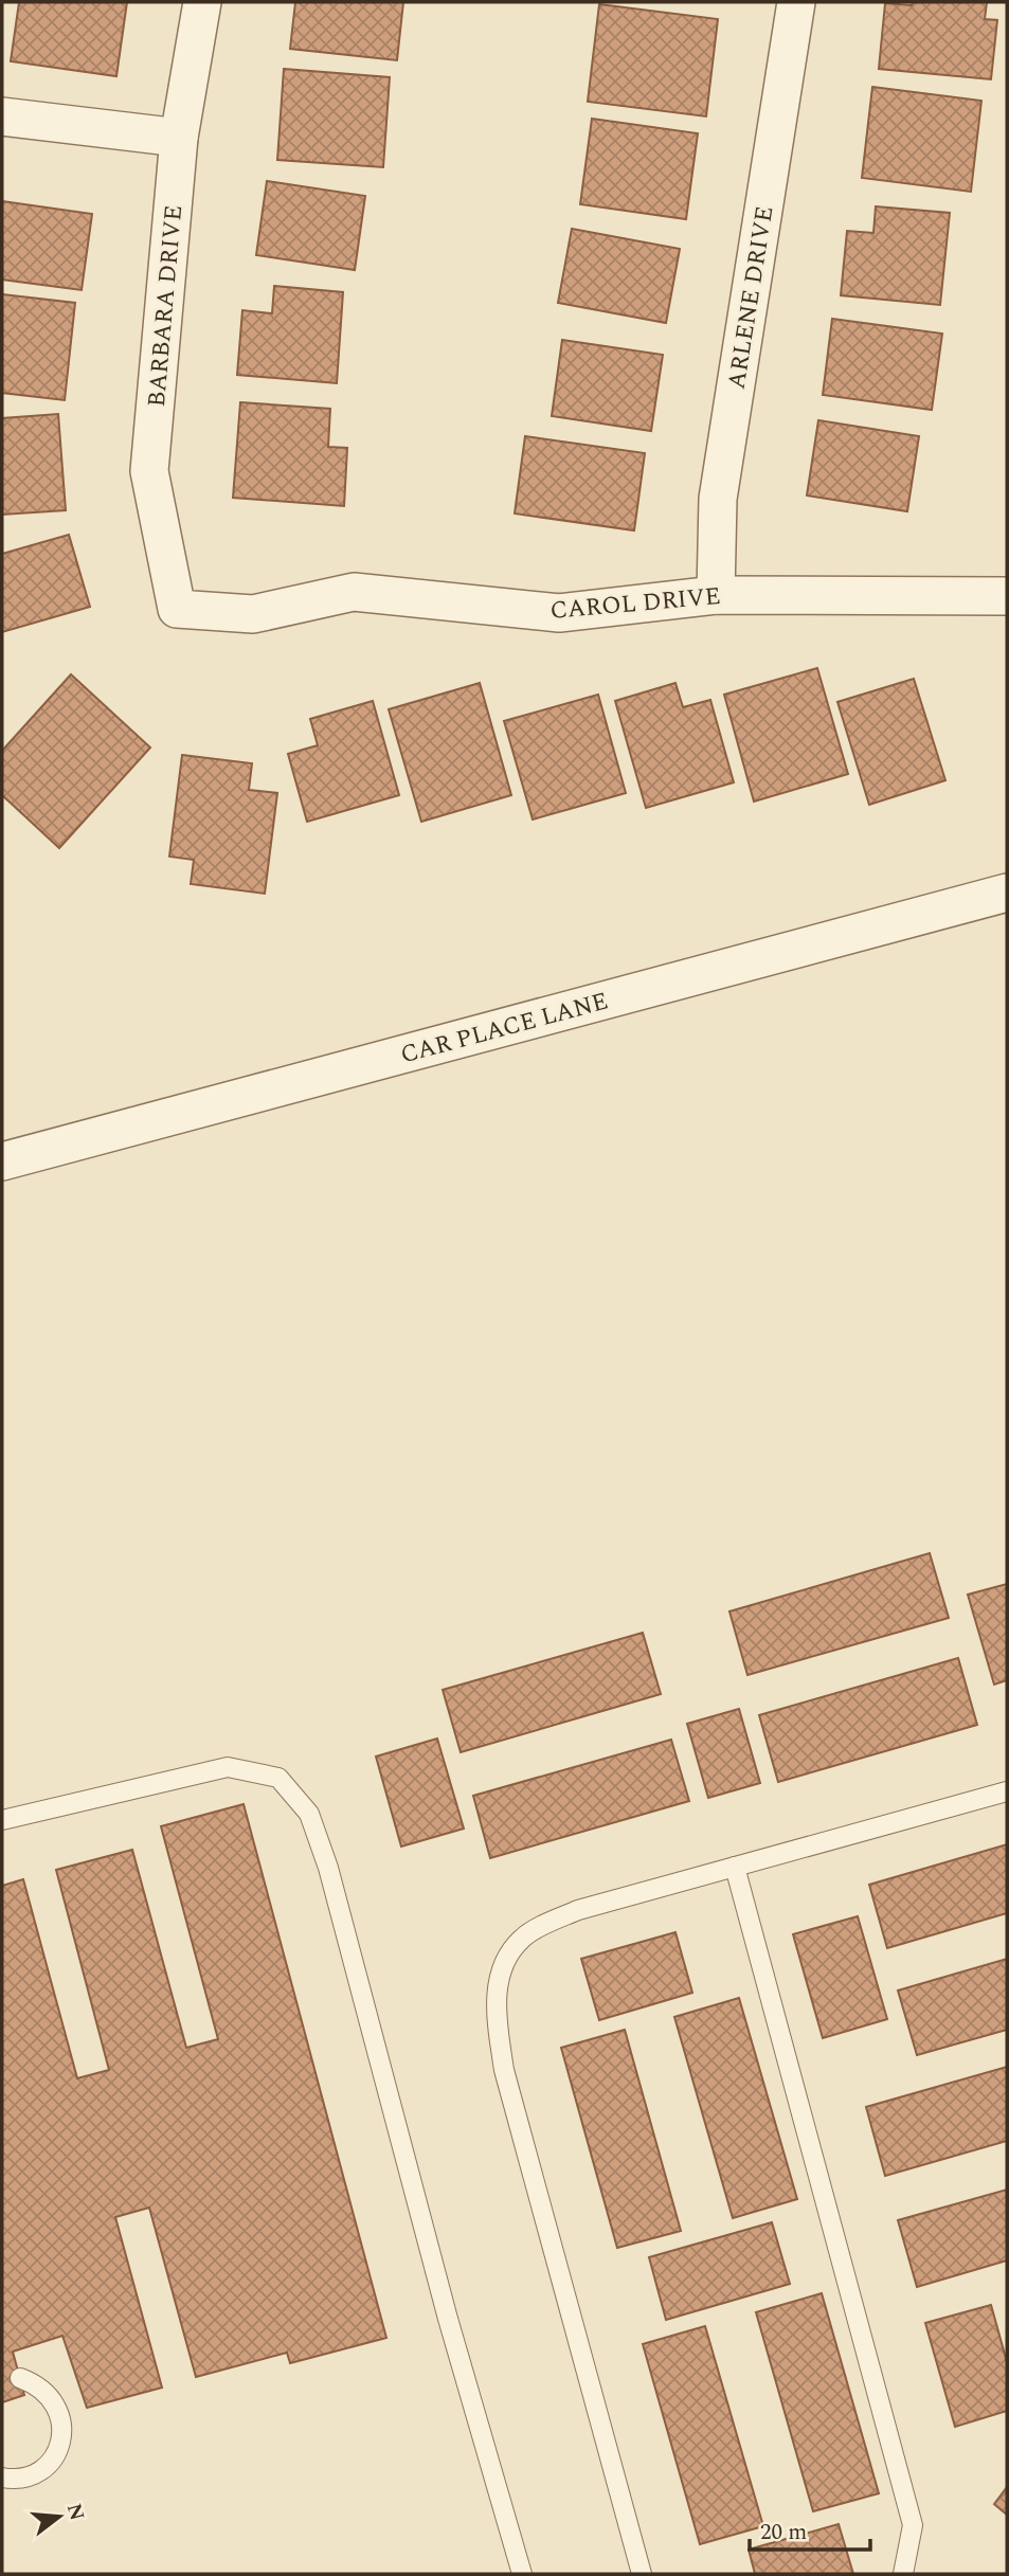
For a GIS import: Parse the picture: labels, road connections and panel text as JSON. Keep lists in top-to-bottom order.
{
  "streets": {
    "street": [
      "ARLENE DRIVE",
      "BARBARA DRIVE",
      "CAROL DRIVE",
      "CAR PLACE LANE"
    ]
  },
  "crossings": [
    ["ARLENE DRIVE", "CAROL DRIVE"],
    ["BARBARA DRIVE", "CAROL DRIVE"]
  ],
  "scale_bar": "20 m",
  "north": "right"
}
